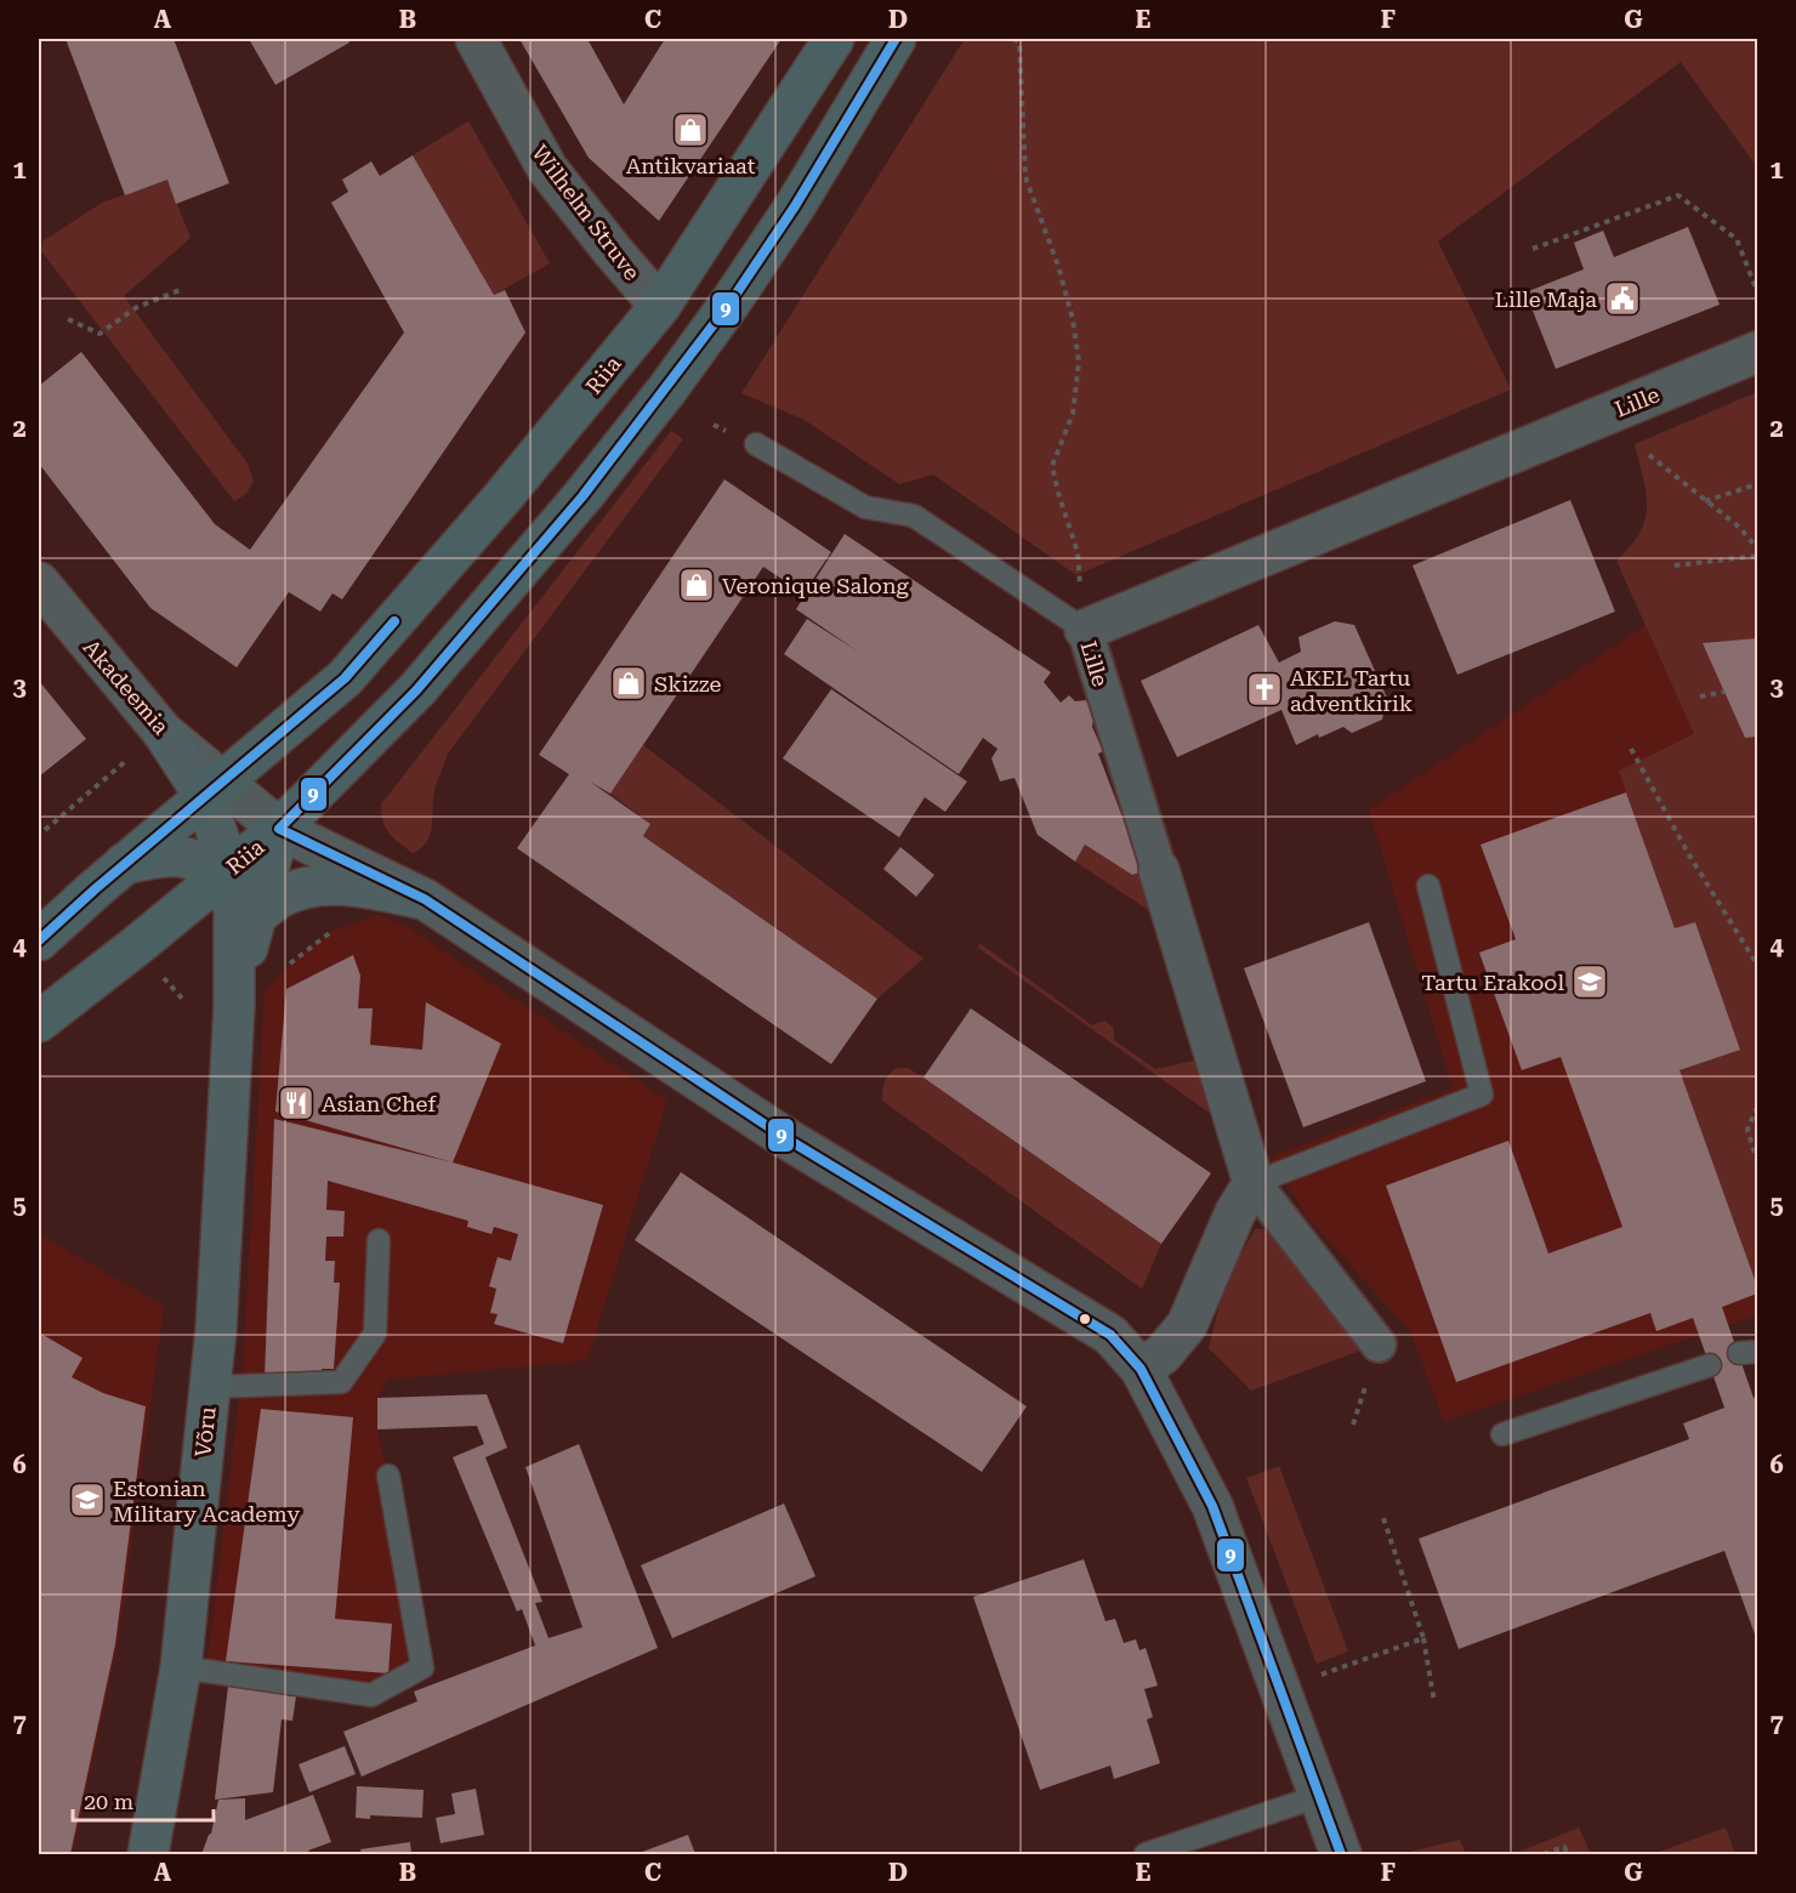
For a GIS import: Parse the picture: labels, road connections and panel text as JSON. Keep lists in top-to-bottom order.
{
  "streets": {
    "highway": ["Riia"],
    "main road": ["Võru"],
    "street": ["Wilhelm Struve", "Lille", "Akadeemia"]
  },
  "crossings": [
    ["Wilhelm Struve", "Riia"],
    ["Riia", "Akadeemia"],
    ["Riia", "Võru"],
    ["Akadeemia", "Võru"]
  ],
  "places": {
    "shop": ["Antikvariaat", "Veronique Salong", "Skizze"],
    "public building": ["Lille Maja"],
    "church": ["AKEL Tartu adventkirik"],
    "school or university": ["Tartu Erakool", "Estonian Military Academy"],
    "restaurant": ["Asian Chef"]
  },
  "lines": ["transit line 9"],
  "scale_bar": "20 m",
  "grid": {
    "columns": [
      "A",
      "B",
      "C",
      "D",
      "E",
      "F",
      "G"
    ],
    "rows": [
      "1",
      "2",
      "3",
      "4",
      "5",
      "6",
      "7"
    ]
  }
}
